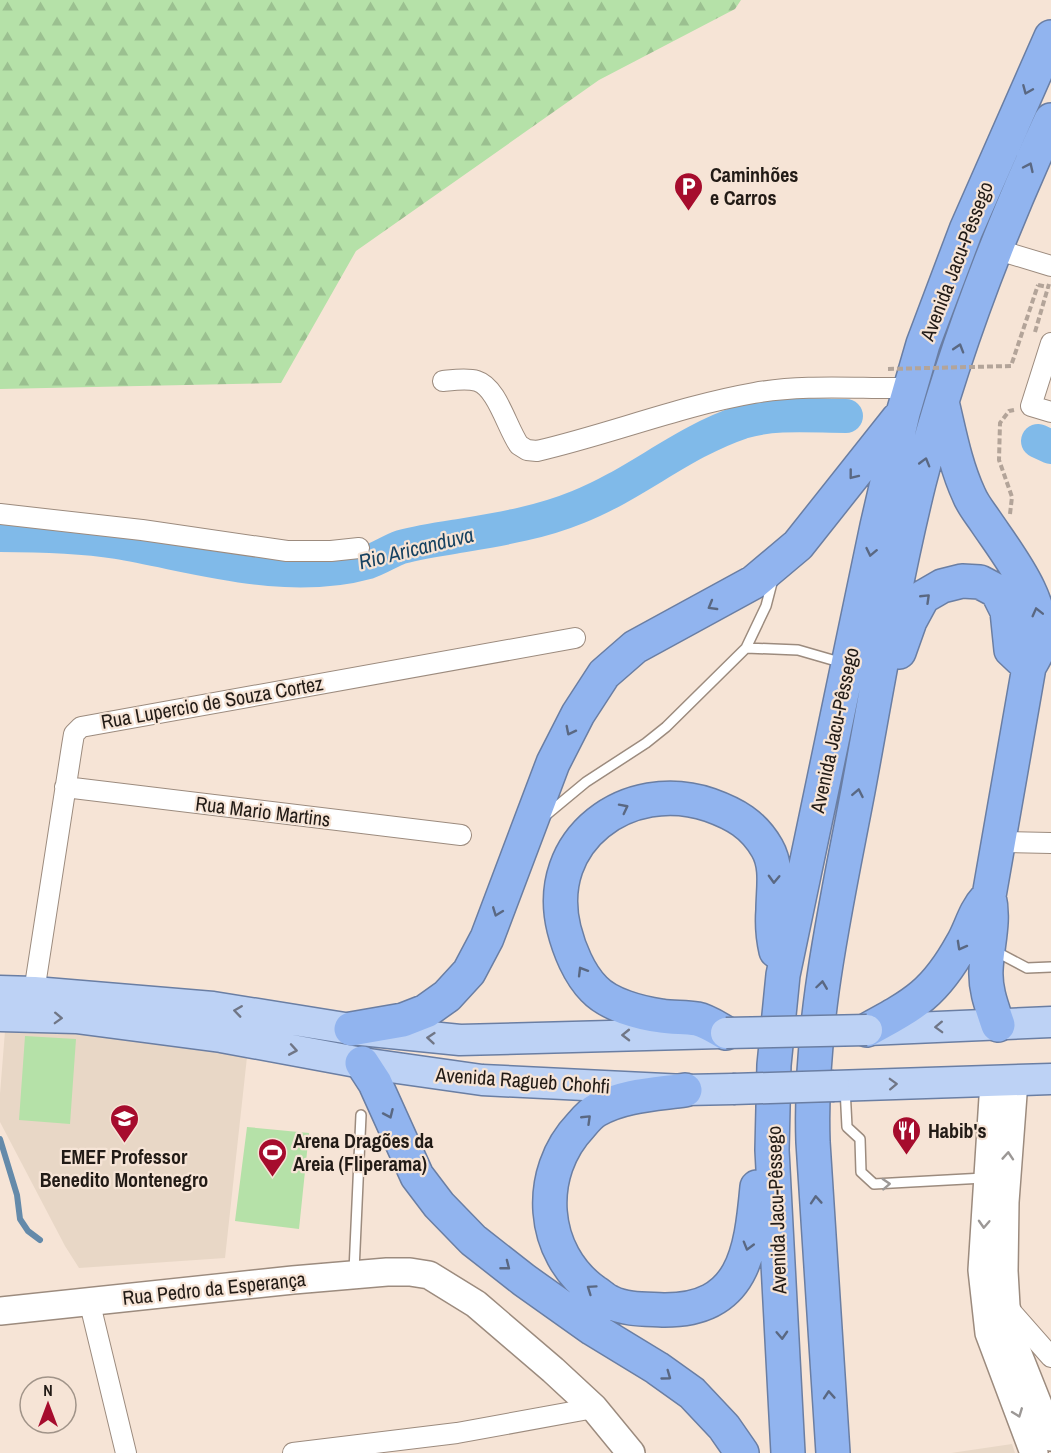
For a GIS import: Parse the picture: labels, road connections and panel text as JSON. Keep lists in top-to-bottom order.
{
  "streets": {
    "highway": ["Avenida Jacu-Pêssego"],
    "main road": ["Avenida Ragueb Chohfi", "Rua Pedro da Esperança"],
    "street": ["Rua Lupercio de Souza Cortez", "Rua Mario Martins"]
  },
  "crossings": [
    ["Rua Lupercio de Souza Cortez", "Rua Mario Martins"],
    ["Rua Lupercio de Souza Cortez", "Avenida Ragueb Chohfi"]
  ],
  "water": ["Rio Aricanduva"],
  "places": {
    "parking": ["Caminhões e Carros"],
    "school or university": ["EMEF Professor Benedito Montenegro"],
    "restaurant": ["Habib's"],
    "sports": ["Arena Dragões da Areia (Fliperama)"]
  },
  "north": "top"
}
